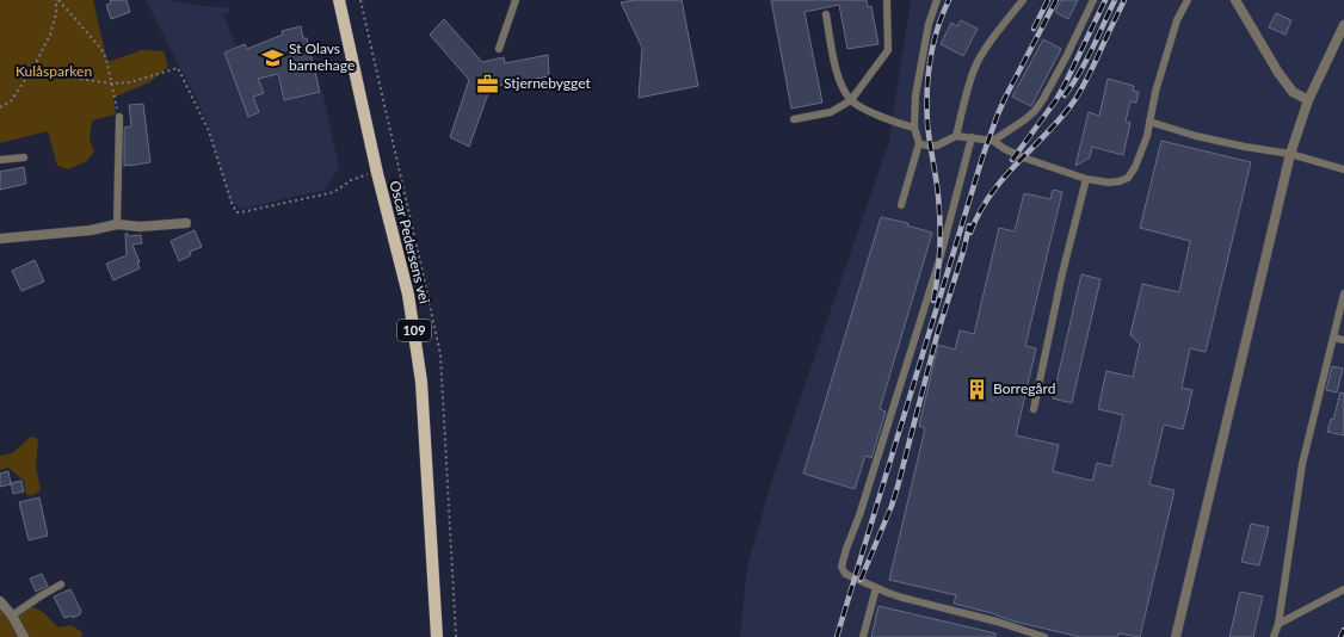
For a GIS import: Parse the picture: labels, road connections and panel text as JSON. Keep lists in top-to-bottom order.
{
  "streets": {
    "main road": ["Oscar Pedersens vei", "109"]
  },
  "parks": ["Kulåsparken"],
  "places": {
    "school or university": ["St Olavs barnehage"],
    "office": ["Stjernebygget"],
    "building": ["Borregård"]
  }
}
